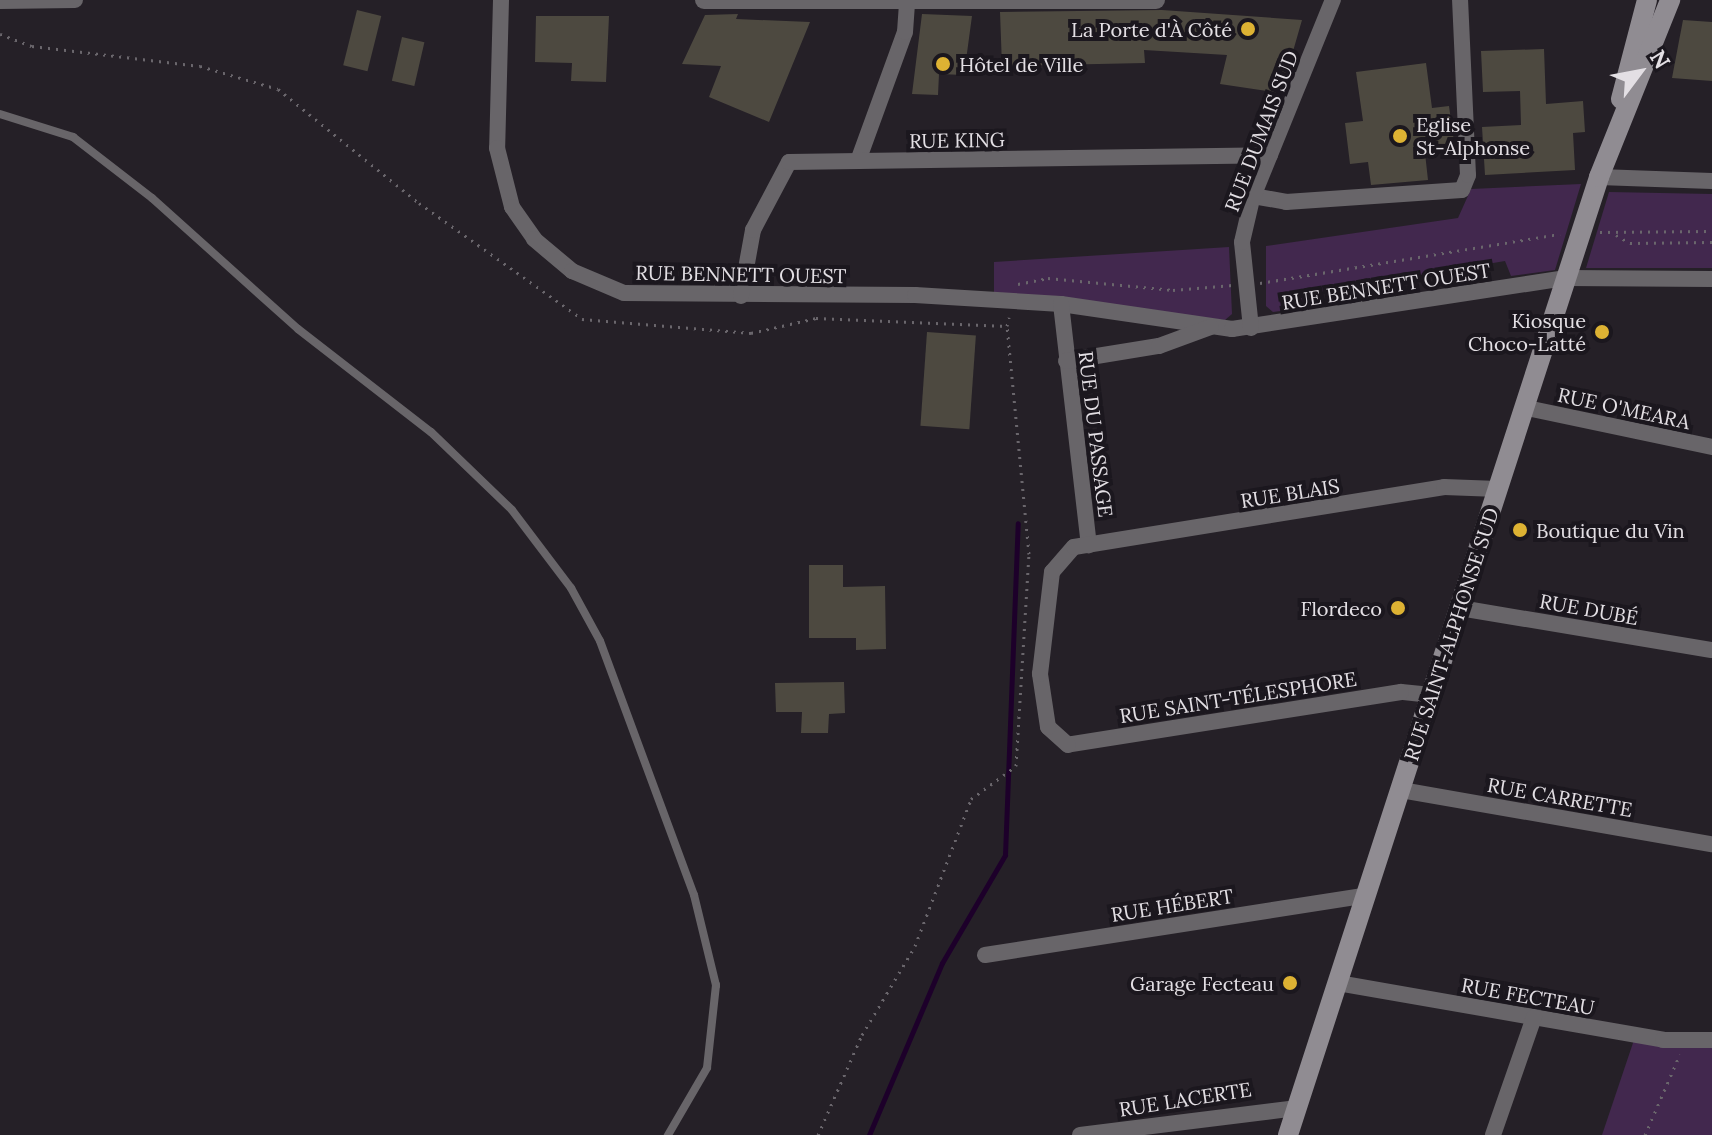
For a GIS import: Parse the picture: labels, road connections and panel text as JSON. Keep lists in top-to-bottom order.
{
  "streets": {
    "main road": ["RUE SAINT-ALPHONSE SUD"],
    "street": [
      "RUE DUMAIS SUD",
      "RUE KING",
      "RUE BENNETT OUEST",
      "RUE O'MEARA",
      "RUE DU PASSAGE",
      "RUE BLAIS",
      "RUE DUBÉ",
      "RUE SAINT-TÉLESPHORE",
      "RUE CARRETTE",
      "RUE HÉBERT",
      "RUE FECTEAU",
      "RUE LACERTE"
    ]
  },
  "crossings": [
    ["RUE DUMAIS SUD", "RUE KING"],
    ["RUE DUMAIS SUD", "RUE BENNETT OUEST"],
    ["RUE KING", "RUE BENNETT OUEST"],
    ["RUE BENNETT OUEST", "RUE DU PASSAGE"],
    ["RUE BENNETT OUEST", "RUE SAINT-ALPHONSE SUD"],
    ["RUE O'MEARA", "RUE SAINT-ALPHONSE SUD"],
    ["RUE DU PASSAGE", "RUE BLAIS"],
    ["RUE DU PASSAGE", "RUE SAINT-TÉLESPHORE"],
    ["RUE BLAIS", "RUE SAINT-ALPHONSE SUD"],
    ["RUE DUBÉ", "RUE SAINT-ALPHONSE SUD"],
    ["RUE SAINT-ALPHONSE SUD", "RUE SAINT-TÉLESPHORE"],
    ["RUE SAINT-ALPHONSE SUD", "RUE CARRETTE"],
    ["RUE SAINT-ALPHONSE SUD", "RUE HÉBERT"],
    ["RUE SAINT-ALPHONSE SUD", "RUE FECTEAU"],
    ["RUE SAINT-ALPHONSE SUD", "RUE LACERTE"]
  ],
  "places": [
    "La Porte d'À Côté",
    "Hôtel de Ville",
    "Eglise St-Alphonse",
    "Kiosque Choco-Latté",
    "Boutique du Vin",
    "Flordeco",
    "Garage Fecteau"
  ],
  "north": "top right"
}
